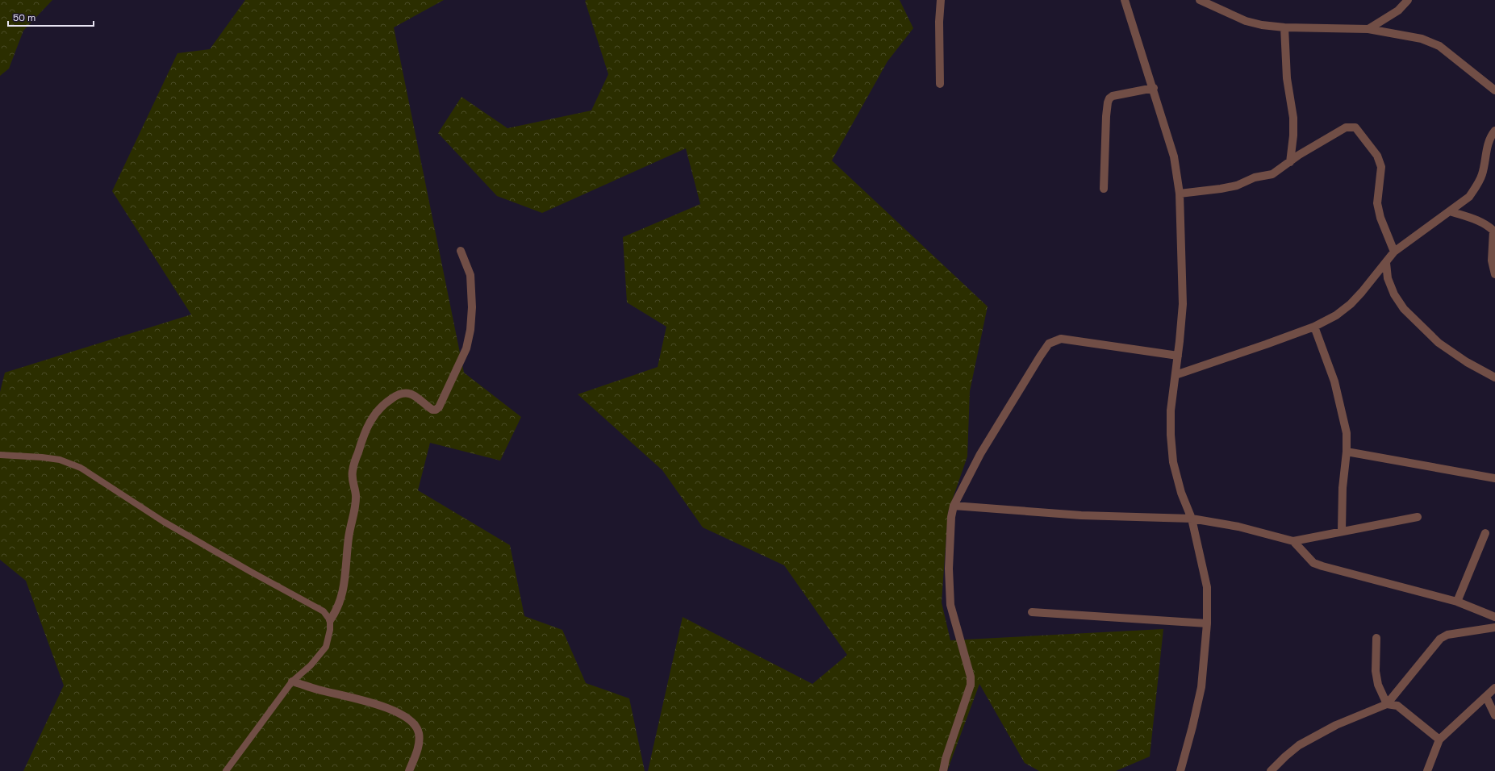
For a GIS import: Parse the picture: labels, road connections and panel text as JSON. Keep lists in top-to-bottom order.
{
  "scale_bar": "50 m"
}
